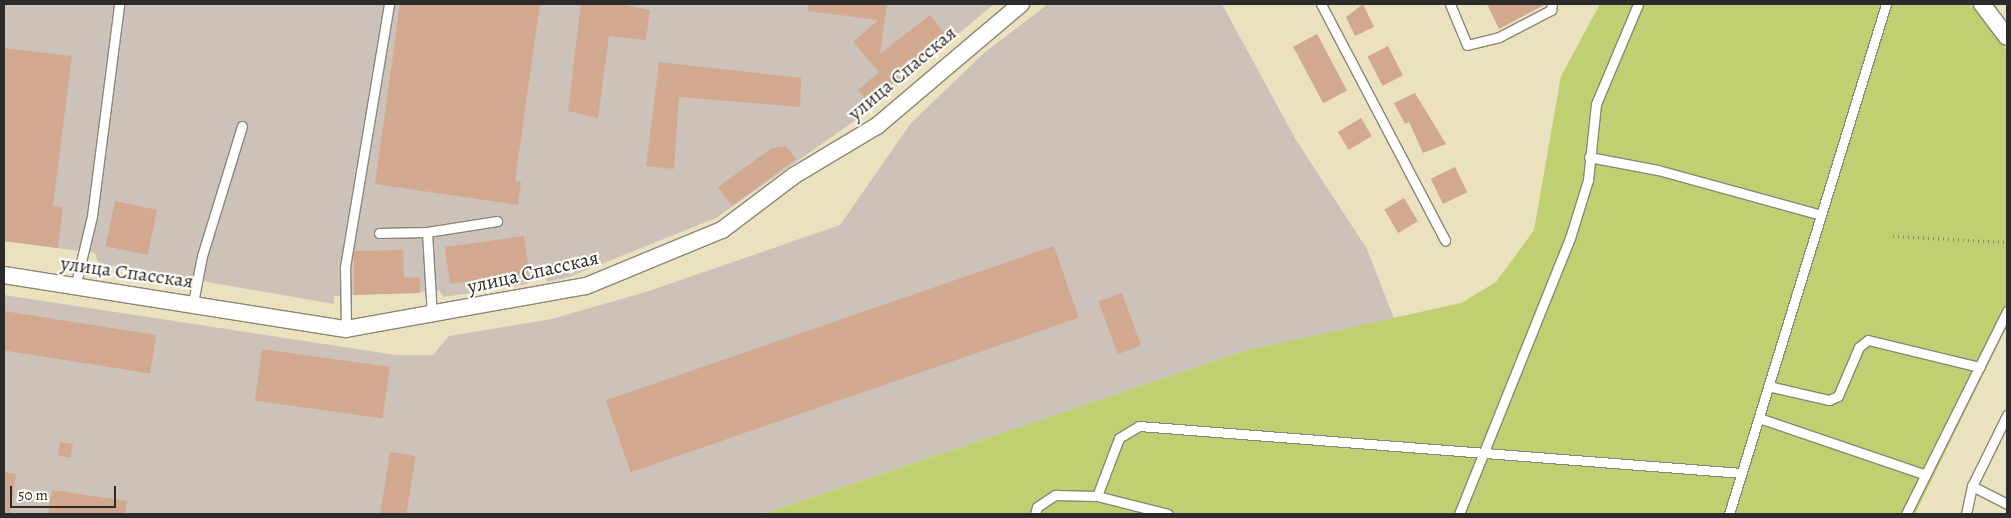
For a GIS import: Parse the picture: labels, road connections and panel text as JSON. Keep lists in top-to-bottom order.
{
  "streets": {
    "street": ["улица Спасская"]
  },
  "scale_bar": "50 m"
}
